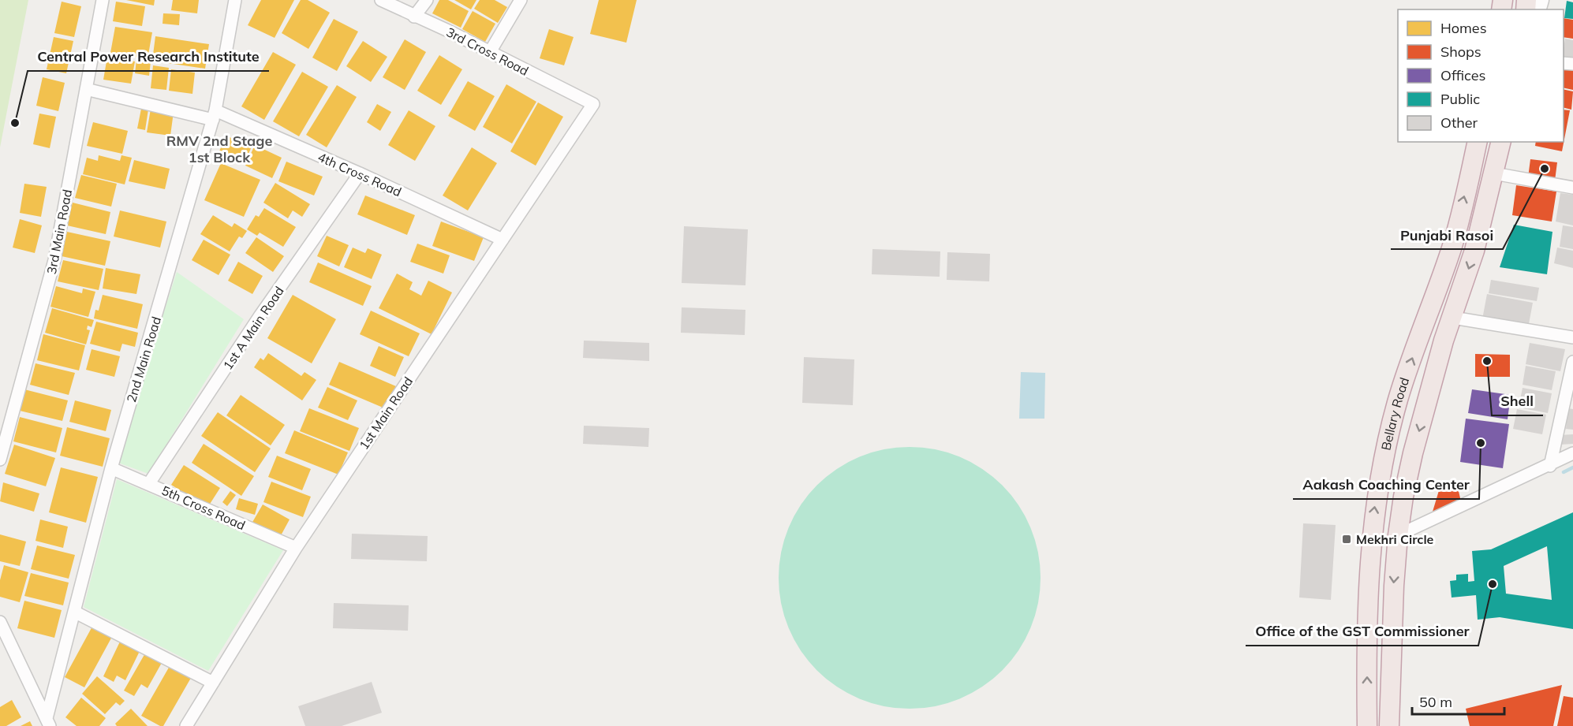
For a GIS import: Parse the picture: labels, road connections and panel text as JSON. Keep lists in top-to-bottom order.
{
  "streets": {
    "highway": ["Bellary Road"],
    "street": [
      "3rd Cross Road",
      "4th Cross Road",
      "3rd Main Road",
      "1st A Main Road",
      "2nd Main Road",
      "1st Main Road",
      "5th Cross Road"
    ]
  },
  "crossings": [
    ["3rd Cross Road", "1st Main Road"],
    ["4th Cross Road", "3rd Main Road"],
    ["4th Cross Road", "1st A Main Road"],
    ["4th Cross Road", "2nd Main Road"],
    ["4th Cross Road", "1st Main Road"],
    ["1st A Main Road", "5th Cross Road"],
    ["2nd Main Road", "5th Cross Road"],
    ["1st Main Road", "5th Cross Road"]
  ],
  "districts": ["RMV 2nd Stage 1st Block"],
  "places": {
    "other": [
      "Central Power Research Institute",
      "Punjabi Rasoi",
      "Shell",
      "Aakash Coaching Center",
      "Office of the GST Commissioner"
    ],
    "transit": ["Mekhri Circle"]
  },
  "legend": [
    "Homes",
    "Shops",
    "Offices",
    "Public",
    "Other"
  ],
  "scale_bar": "50 m"
}
